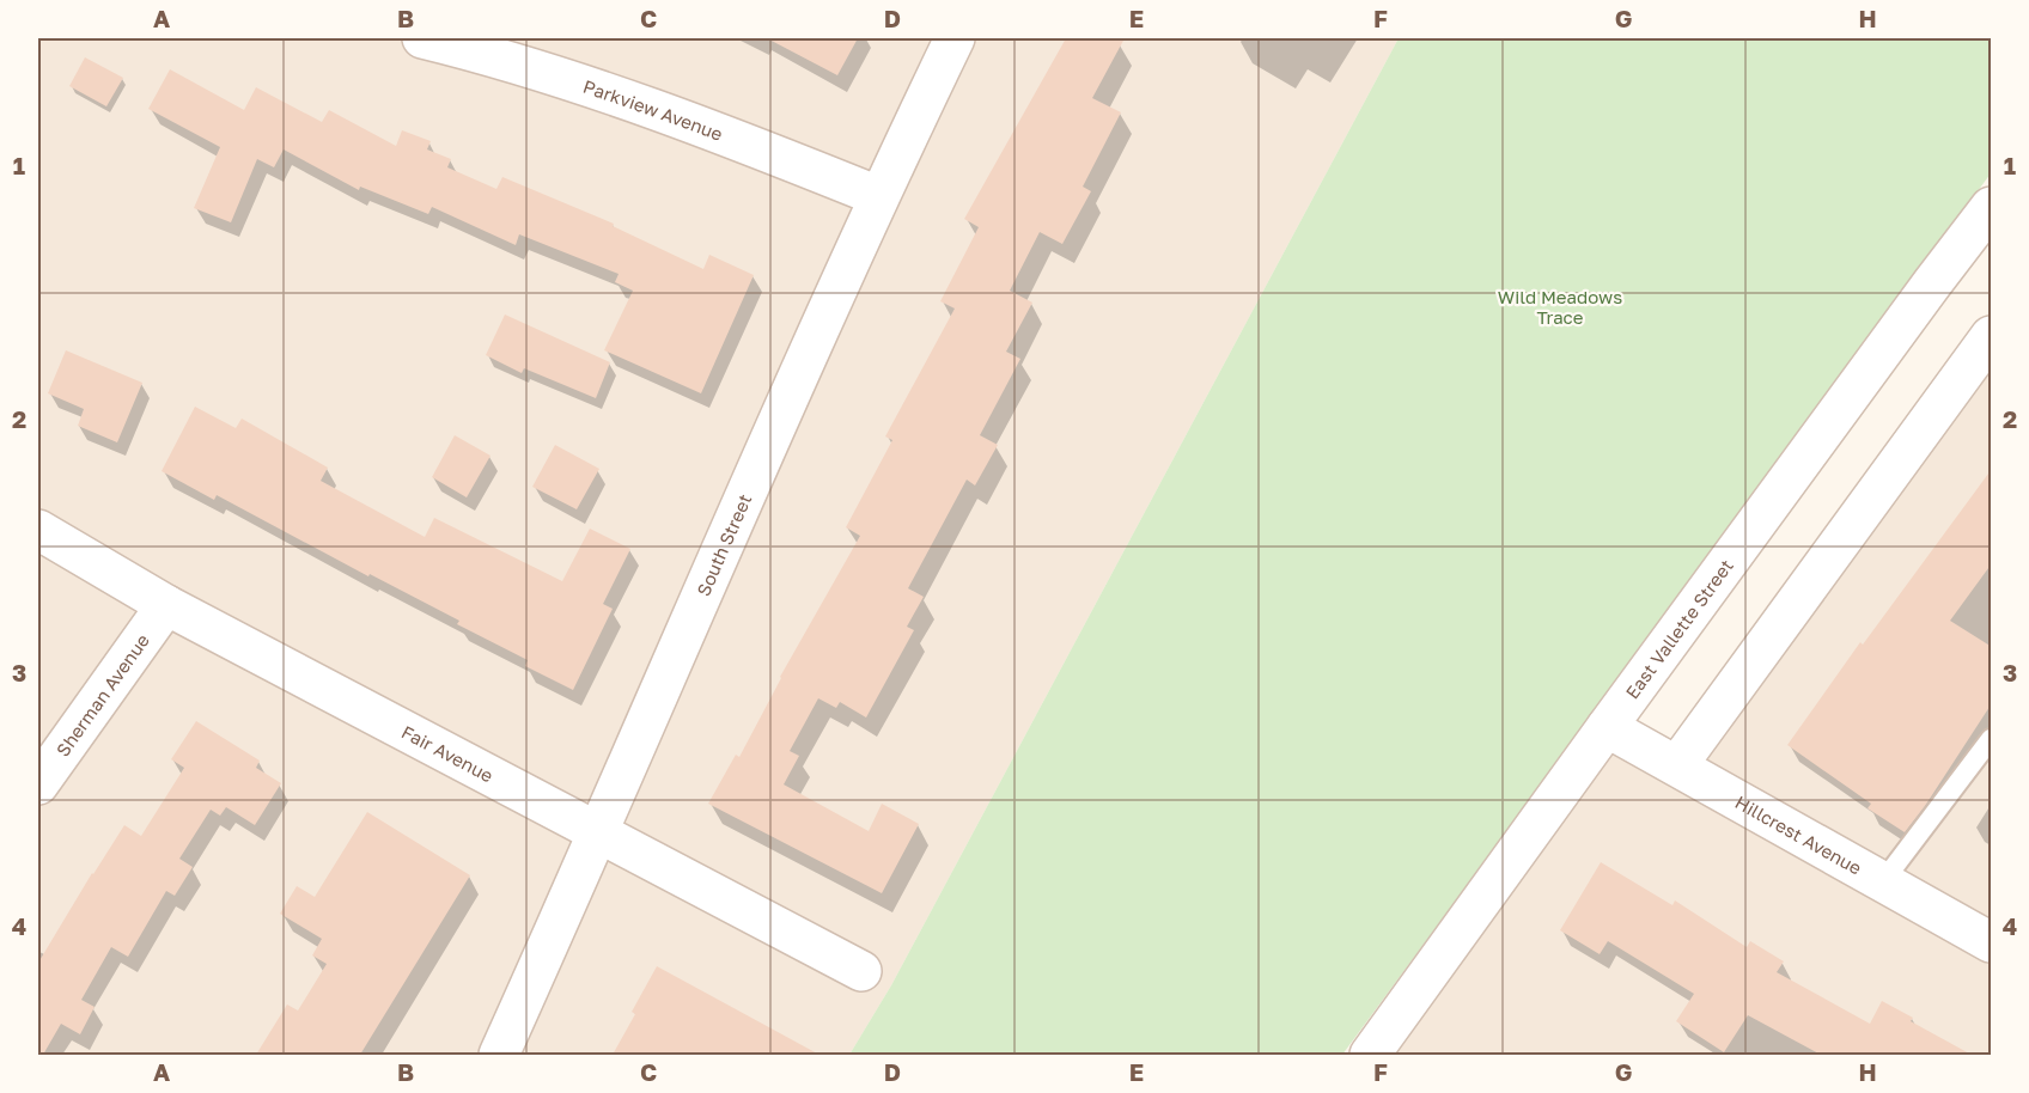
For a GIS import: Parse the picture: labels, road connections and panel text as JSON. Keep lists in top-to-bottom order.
{
  "streets": {
    "street": [
      "Parkview Avenue",
      "South Street",
      "East Vallette Street",
      "Sherman Avenue",
      "Fair Avenue",
      "Hillcrest Avenue"
    ]
  },
  "crossings": [
    ["Parkview Avenue", "South Street"],
    ["South Street", "Fair Avenue"],
    ["East Vallette Street", "Hillcrest Avenue"],
    ["Sherman Avenue", "Fair Avenue"]
  ],
  "parks": ["Wild Meadows Trace"],
  "grid": {
    "columns": [
      "A",
      "B",
      "C",
      "D",
      "E",
      "F",
      "G",
      "H"
    ],
    "rows": [
      "1",
      "2",
      "3",
      "4"
    ]
  }
}
